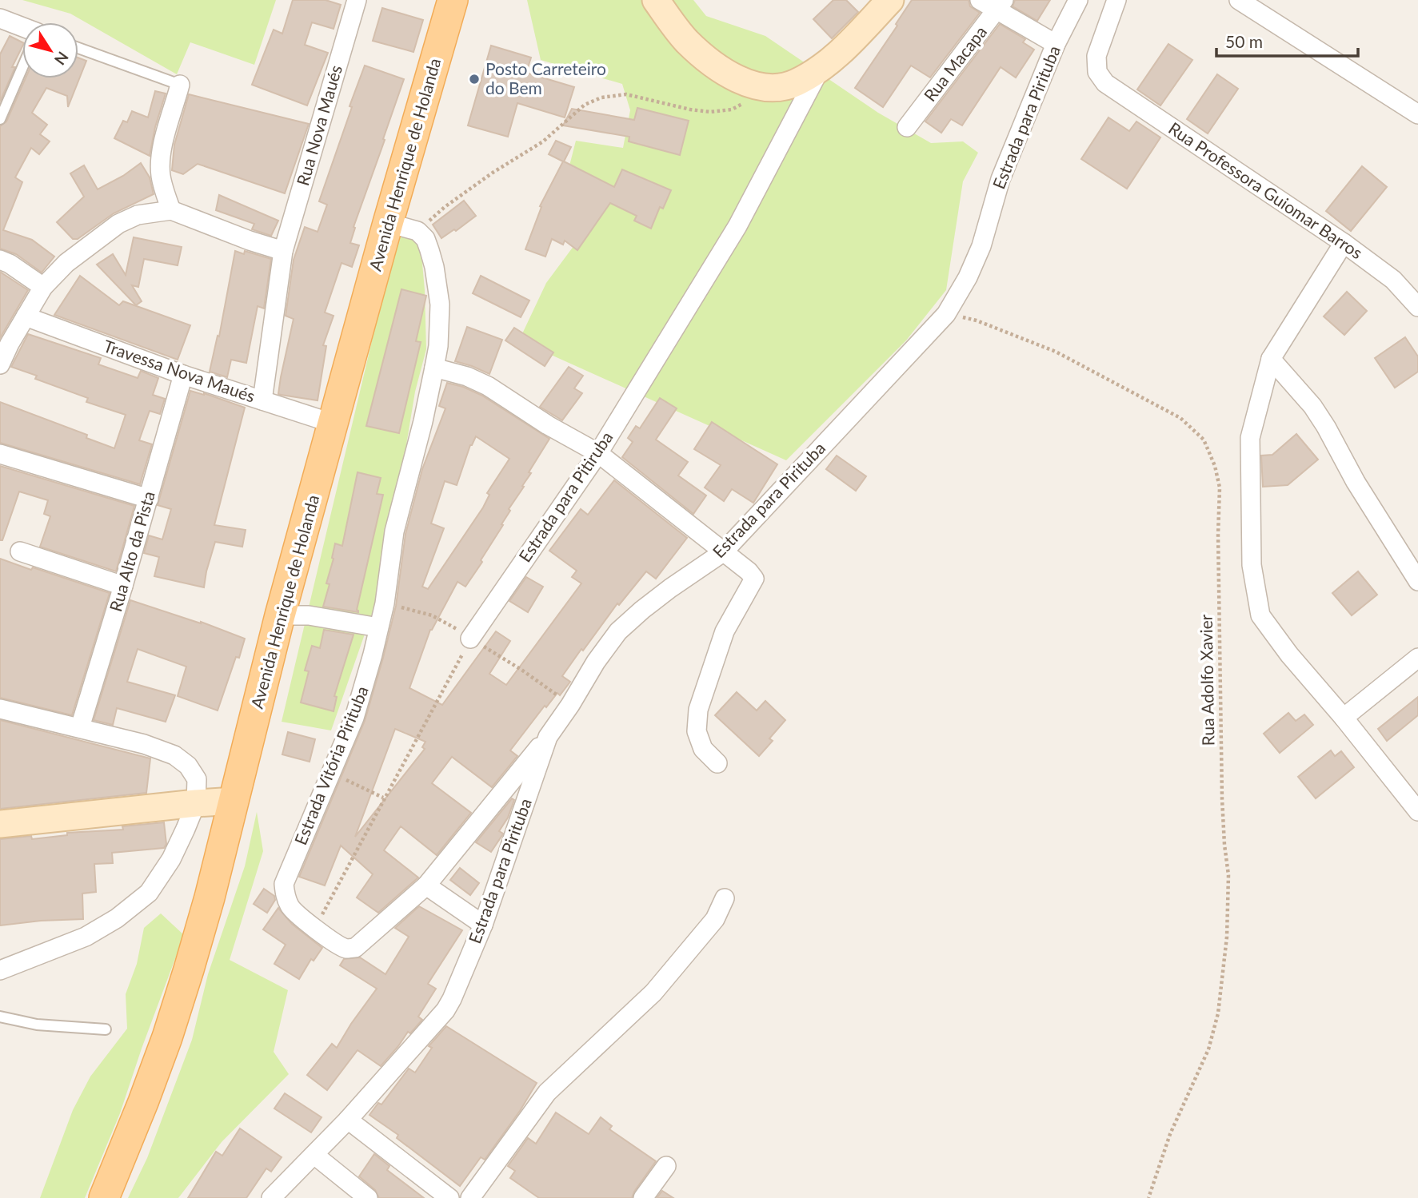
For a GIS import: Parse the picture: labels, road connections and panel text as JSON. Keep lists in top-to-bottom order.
{
  "streets": {
    "main road": ["Avenida Henrique de Holanda"],
    "street": [
      "Rua Macapa",
      "Estrada para Pirituba",
      "Rua Nova Maués",
      "Rua Professora Guiomar Barros",
      "Travessa Nova Maués",
      "Estrada para Pitiruba",
      "Rua Alto da Pista",
      "Estrada Vitória Pirituba"
    ],
    "path": ["Rua Adolfo Xavier"]
  },
  "crossings": [
    ["Estrada para Pirituba", "Rua Adolfo Xavier"],
    ["Estrada para Pirituba", "Estrada Vitória Pirituba"],
    ["Rua Nova Maués", "Travessa Nova Maués"],
    ["Avenida Henrique de Holanda", "Travessa Nova Maués"],
    ["Travessa Nova Maués", "Rua Alto da Pista"]
  ],
  "places": ["Posto Carreteiro do Bem"],
  "scale_bar": "50 m",
  "north": "bottom right"
}
